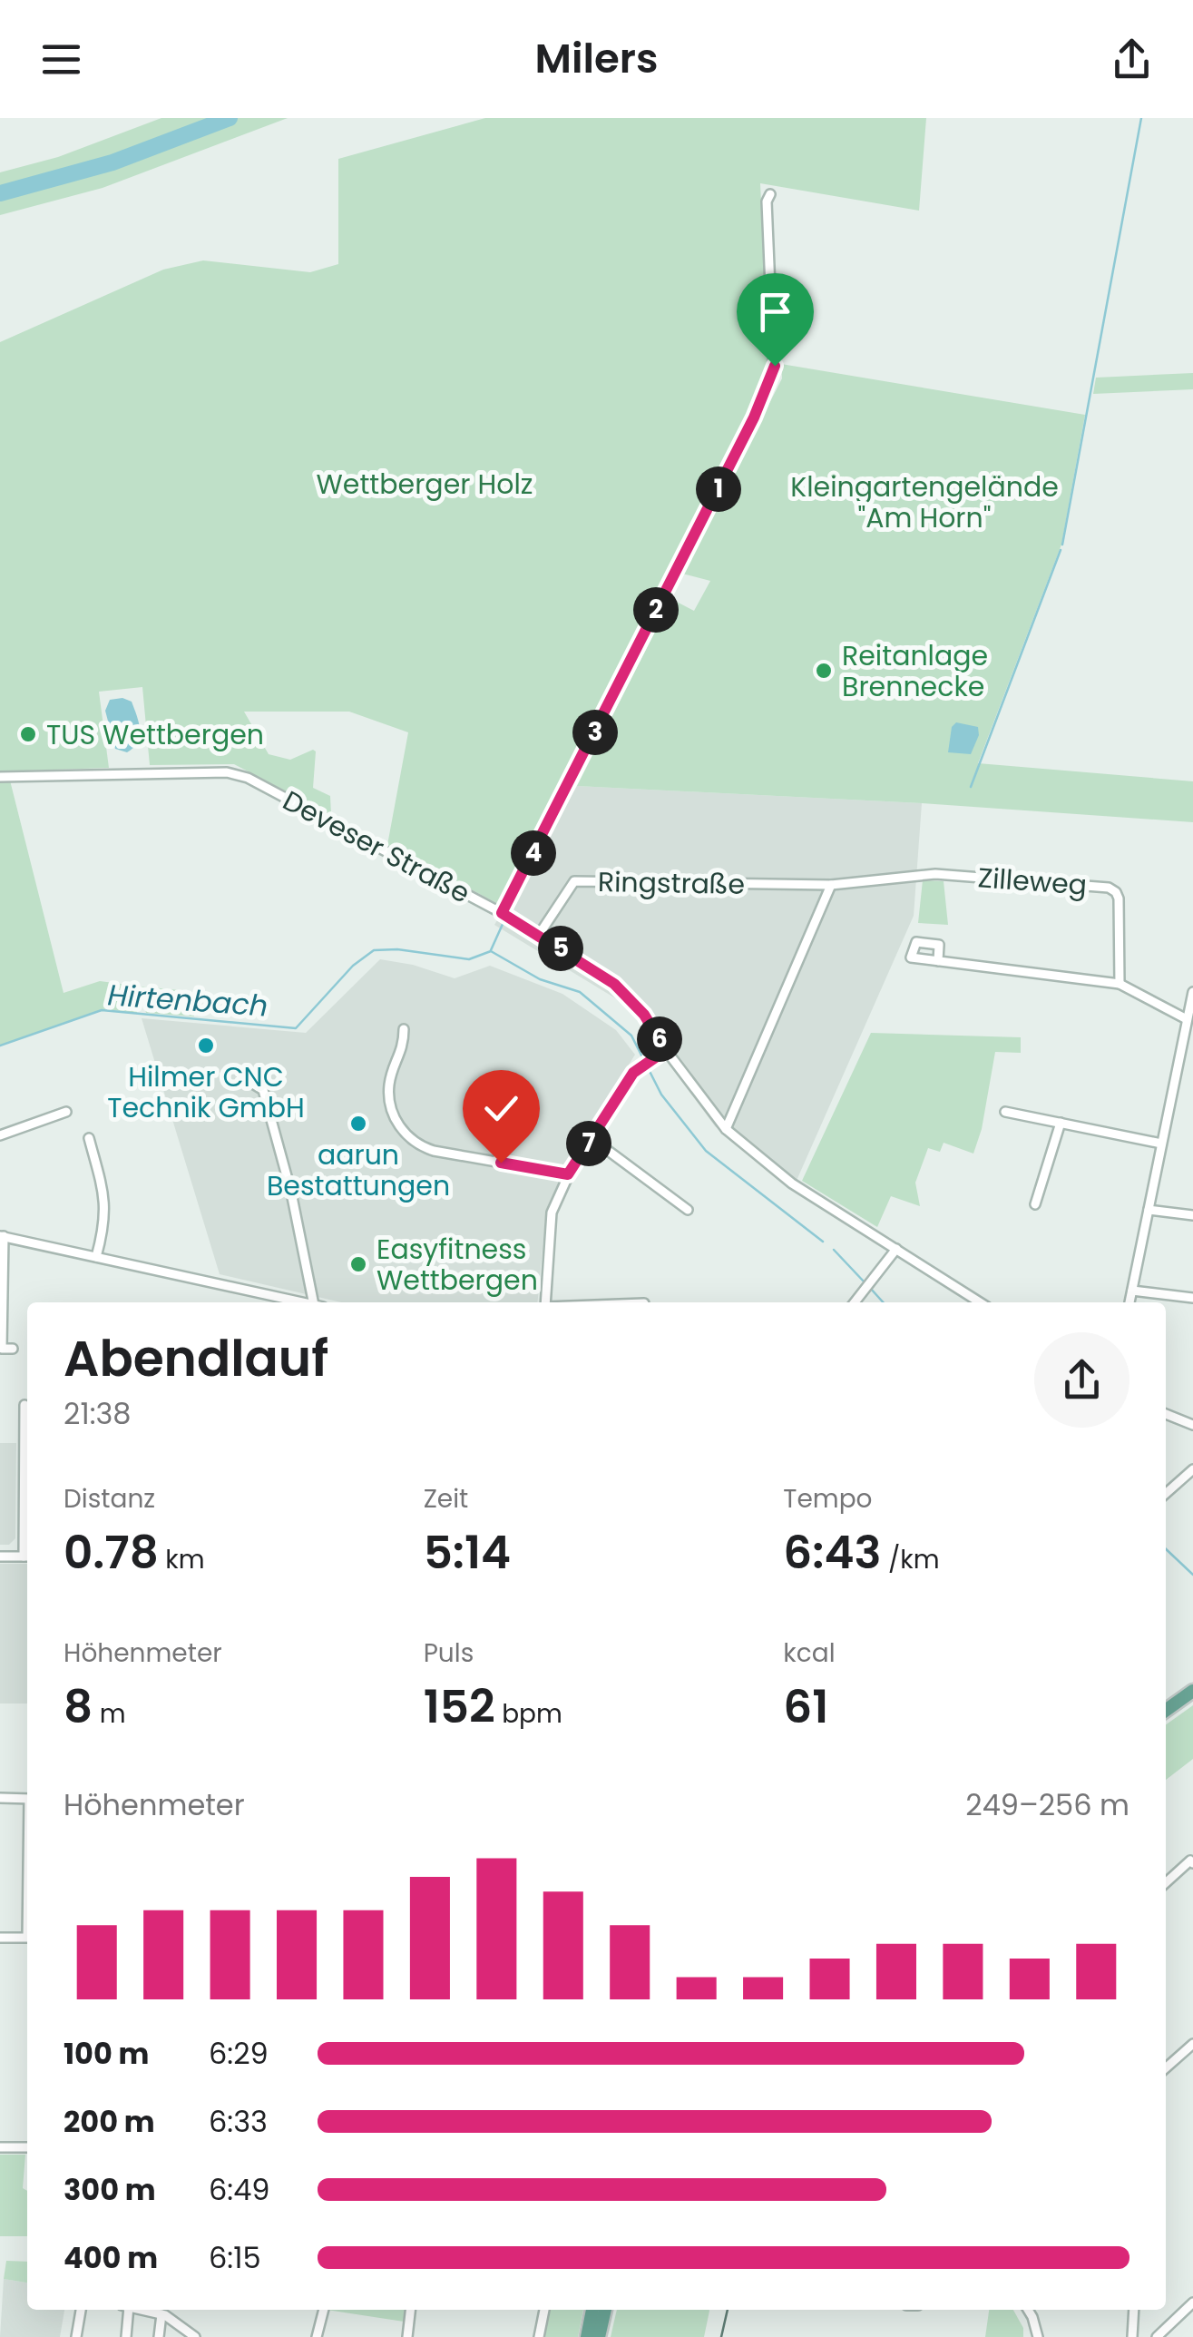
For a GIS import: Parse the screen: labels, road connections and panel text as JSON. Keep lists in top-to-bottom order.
{
  "streets": {
    "street": ["Deveser Straße", "Zilleweg", "Ringstraße"]
  },
  "crossings": [
    ["Deveser Straße", "Ringstraße"],
    ["Zilleweg", "Ringstraße"]
  ],
  "water": ["Hirtenbach"],
  "parks": ["Wettberger Holz", "Kleingartengelände \"Am Horn\""],
  "places": [
    "Reitanlage Brennecke",
    "TUS Wettbergen",
    "Hilmer CNC Technik GmbH",
    "aarun Bestattungen",
    "Easyfitness Wettbergen"
  ],
  "page": {
    "header": "Milers",
    "pins": [
      "1",
      "2",
      "3",
      "4",
      "5",
      "6",
      "7"
    ],
    "heading": ["Abendlauf", "21:38"],
    "stats": [
      ["Distanz", "0.78 km"],
      ["Zeit", "5:14"],
      ["Tempo", "6:43 /km"],
      ["Höhenmeter", "8 m"],
      ["Puls", "152 bpm"],
      ["kcal", "61"]
    ],
    "chart": ["Höhenmeter", "249–256 m"],
    "list": [
      {
        "name": "100 m",
        "note": "6:29"
      },
      {
        "name": "200 m",
        "note": "6:33"
      },
      {
        "name": "300 m",
        "note": "6:49"
      },
      {
        "name": "400 m",
        "note": "6:15"
      }
    ]
  }
}
